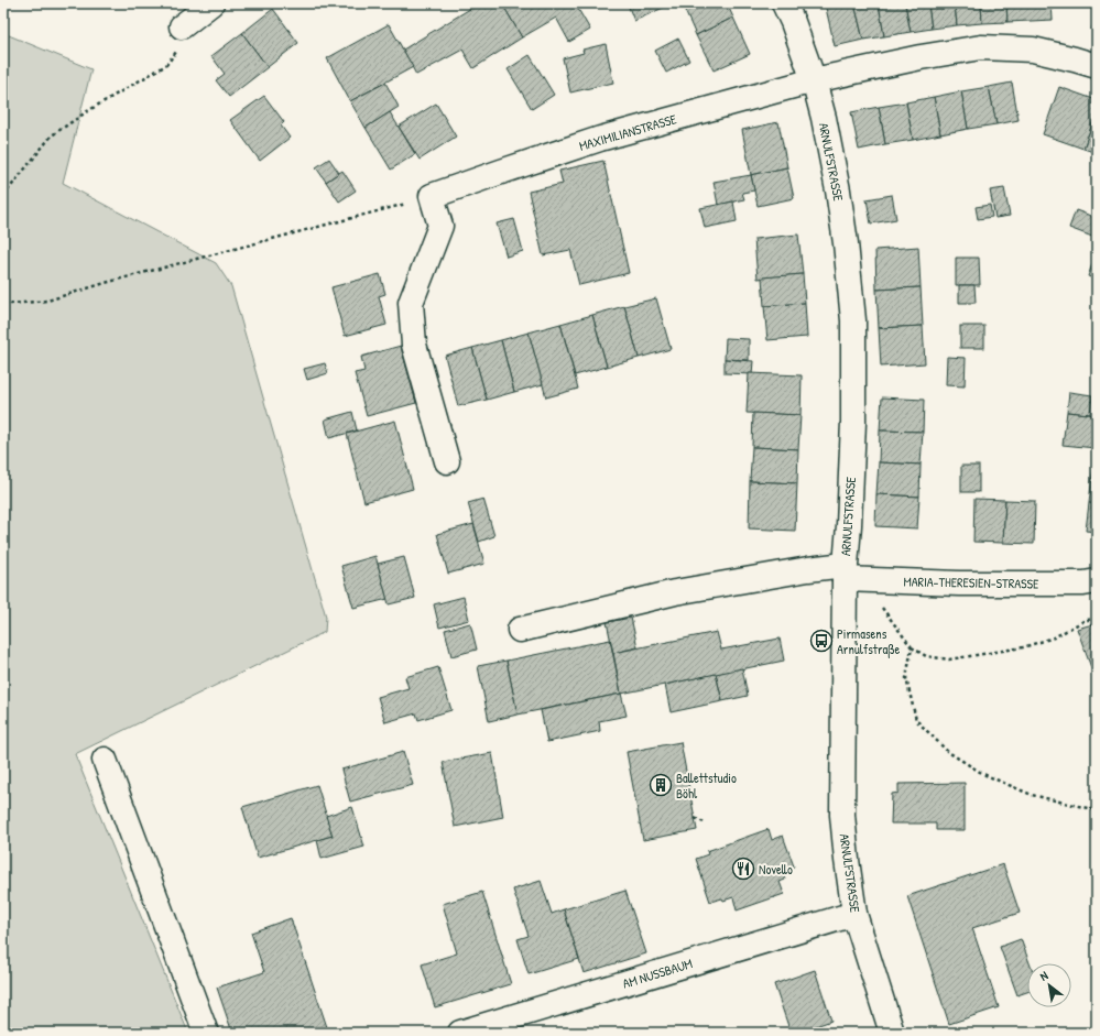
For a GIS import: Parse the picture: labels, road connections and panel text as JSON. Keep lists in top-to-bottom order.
{
  "streets": {
    "street": [
      "MAXIMILIANSTRASSE",
      "ARNULFSTRASSE",
      "MARIA-THERESIEN-STRASSE",
      "AM NUSSBAUM"
    ]
  },
  "crossings": [
    ["MAXIMILIANSTRASSE", "ARNULFSTRASSE"],
    ["ARNULFSTRASSE", "MARIA-THERESIEN-STRASSE"],
    ["ARNULFSTRASSE", "AM NUSSBAUM"]
  ],
  "places": {
    "bus stop": ["Pirmasens Arnulfstraße"],
    "building": ["Ballettstudio Böhl"],
    "restaurant": ["Novello"]
  },
  "north": "top left"
}
